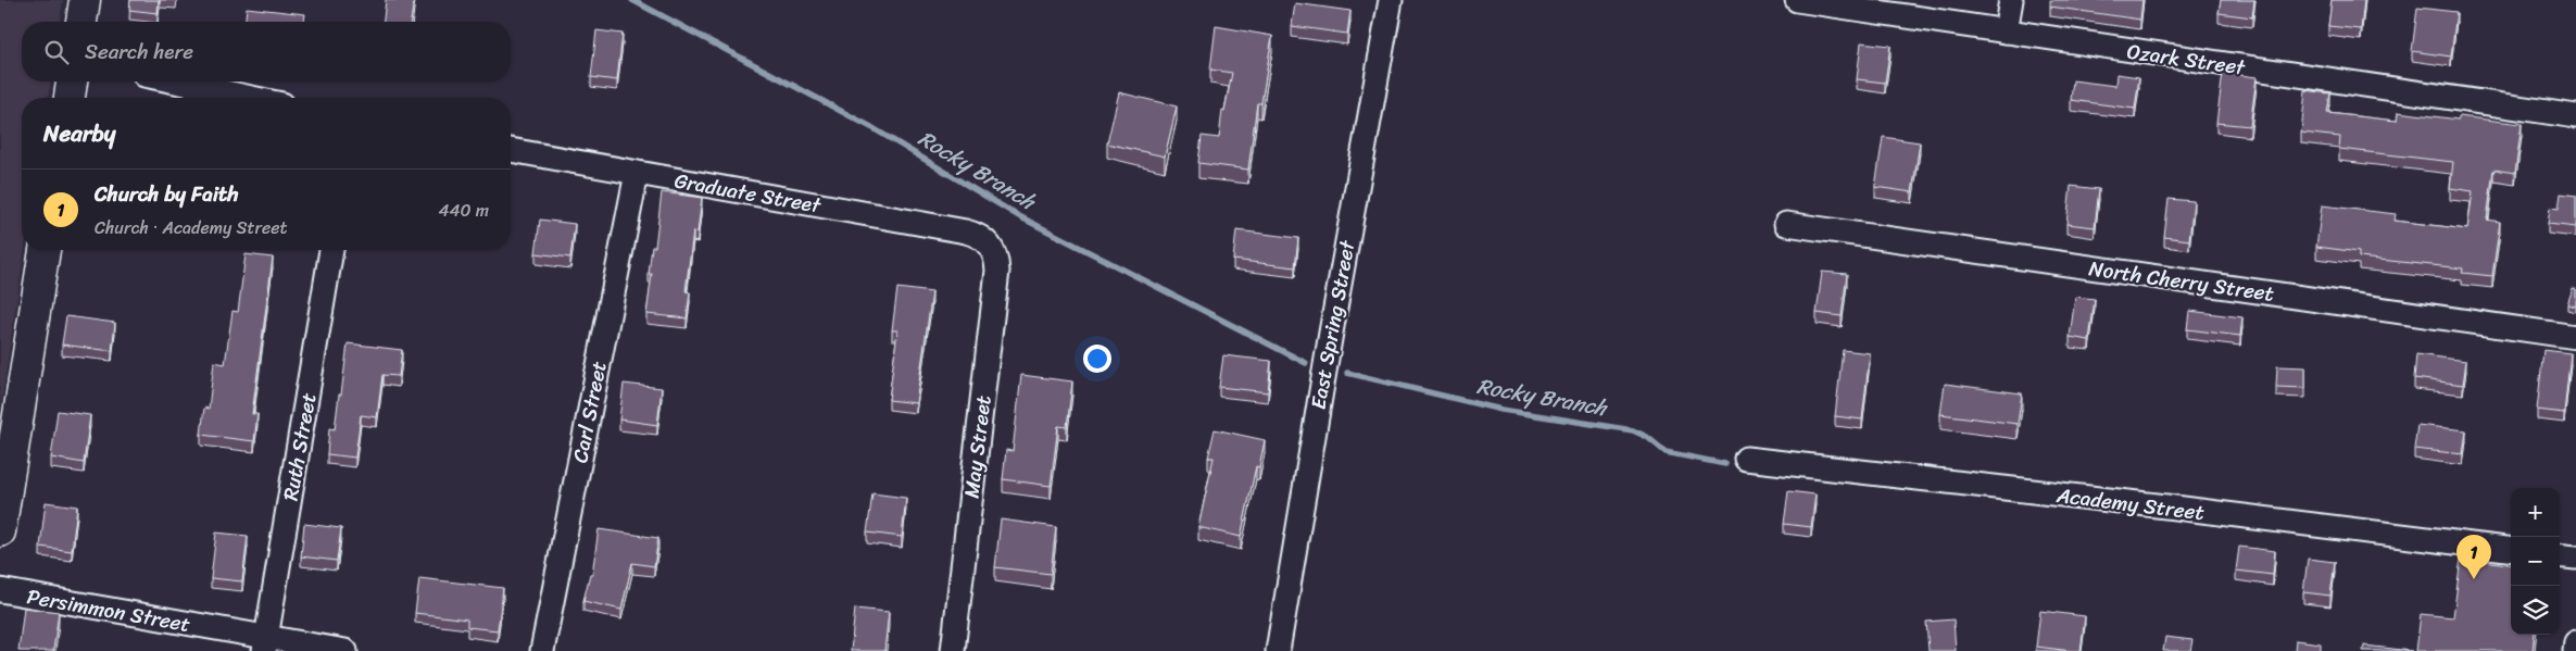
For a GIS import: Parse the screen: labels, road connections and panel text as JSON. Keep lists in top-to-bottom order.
{
  "streets": {
    "street": [
      "Ozark Street",
      "Graduate Street",
      "North Cherry Street",
      "East Spring Street",
      "Carl Street",
      "Ruth Street",
      "May Street",
      "Academy Street",
      "Persimmon Street"
    ]
  },
  "crossings": [
    ["Graduate Street", "Carl Street"],
    ["Graduate Street", "May Street"],
    ["Ruth Street", "Persimmon Street"]
  ],
  "water": ["Rocky Branch"],
  "page": {
    "search": "Search here",
    "heading": "Nearby",
    "list": [
      {
        "mark": "1",
        "name": "Church by Faith",
        "note": "Church · Academy Street",
        "value": "440 m"
      }
    ],
    "map_buttons": ["+", "−"],
    "pins": "1"
  }
}
